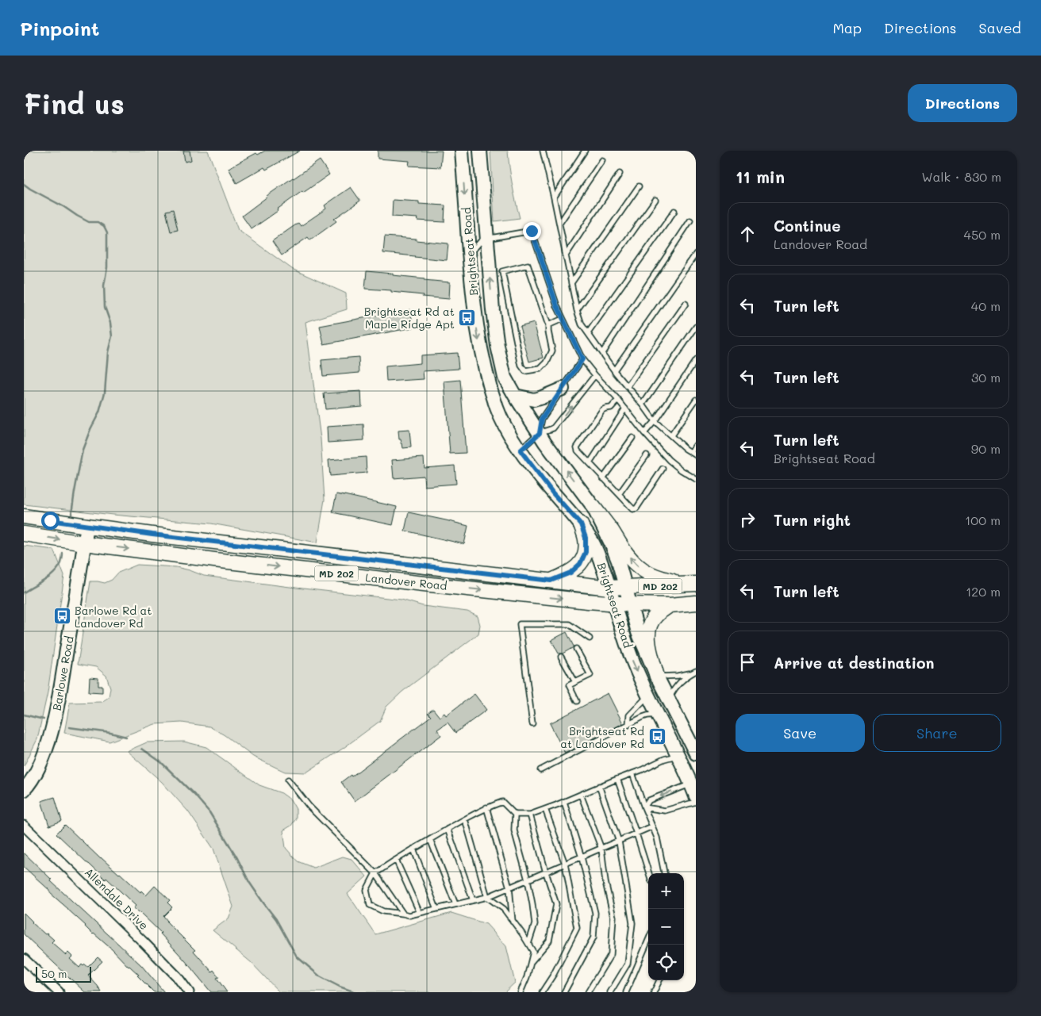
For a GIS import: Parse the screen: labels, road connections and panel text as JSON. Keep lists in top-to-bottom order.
{
  "streets": {
    "main road": ["MD 202", "Landover Road"],
    "street": ["Brightseat Road", "Barlowe Road", "Allendale Drive"]
  },
  "crossings": [
    ["Brightseat Road", "Landover Road"],
    ["Landover Road", "Barlowe Road"]
  ],
  "places": {
    "bus stop": ["Brightseat Rd at Maple Ridge Apt", "Barlowe Rd at Landover Rd", "Brightseat Rd at Landover Rd"]
  },
  "scale_bar": "50 m",
  "page": {
    "header": "Pinpoint",
    "nav": ["Map", "Directions", "Saved"],
    "buttons": [
      "Directions",
      ["Save", "Share"]
    ],
    "title": "Find us",
    "heading": ["11 min", "Walk · 830 m"],
    "list": [
      ["Continue", "Landover Road", "450 m"],
      ["Turn left", "40 m"],
      ["Turn left", "30 m"],
      ["Turn left", "Brightseat Road", "90 m"],
      ["Turn right", "100 m"],
      ["Turn left", "120 m"],
      "Arrive at destination"
    ],
    "map_buttons": ["+", "−"],
    "scale": "50 m"
  }
}
